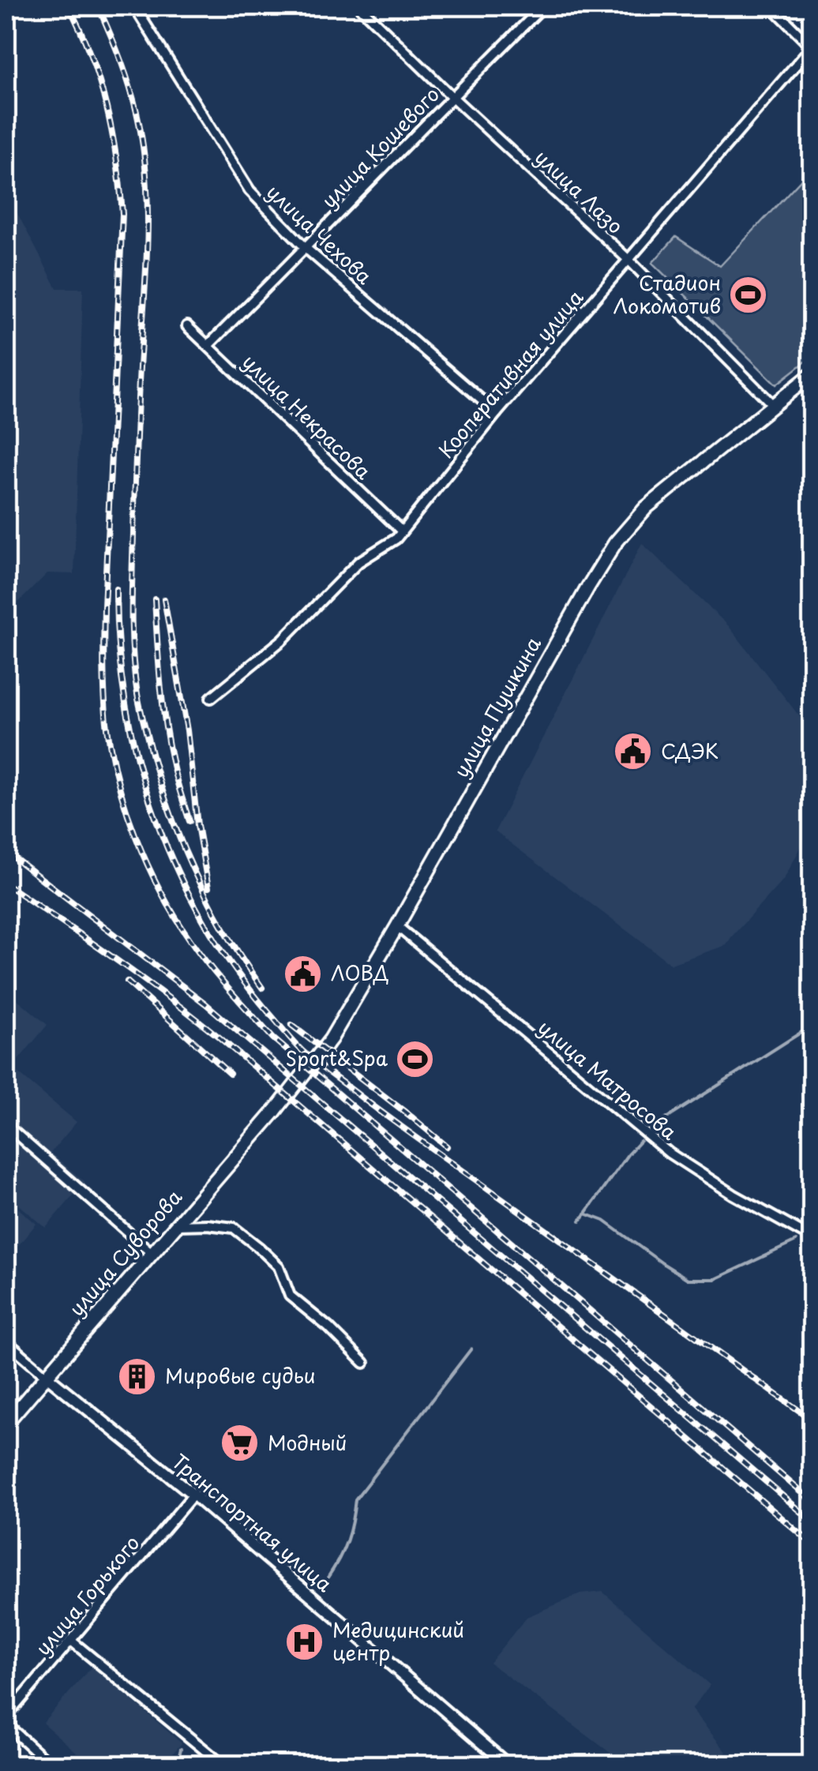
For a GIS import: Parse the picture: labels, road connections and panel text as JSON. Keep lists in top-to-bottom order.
{
  "streets": {
    "main road": ["улица Пушкина", "улица Суворова"],
    "street": [
      "улица Кошевого",
      "улица Лазо",
      "улица Чехова",
      "Кооперативная улица",
      "улица Некрасова",
      "улица Матросова",
      "Транспортная улица",
      "улица Горького"
    ]
  },
  "crossings": [
    ["улица Кошевого", "улица Лазо"],
    ["улица Кошевого", "улица Чехова"],
    ["улица Кошевого", "улица Некрасова"],
    ["улица Лазо", "Кооперативная улица"],
    ["улица Лазо", "улица Пушкина"],
    ["улица Чехова", "Кооперативная улица"],
    ["Кооперативная улица", "улица Некрасова"],
    ["улица Пушкина", "улица Матросова"],
    ["улица Пушкина", "улица Суворова"],
    ["улица Суворова", "Транспортная улица"],
    ["Транспортная улица", "улица Горького"]
  ],
  "places": {
    "sports": ["Стадион Локомотив", "Sport&Spa"],
    "public building": ["СДЭК", "ЛОВД"],
    "building": ["Мировые судьи"],
    "supermarket": ["Модный"],
    "hospital": ["Медицинский центр"]
  }
}
